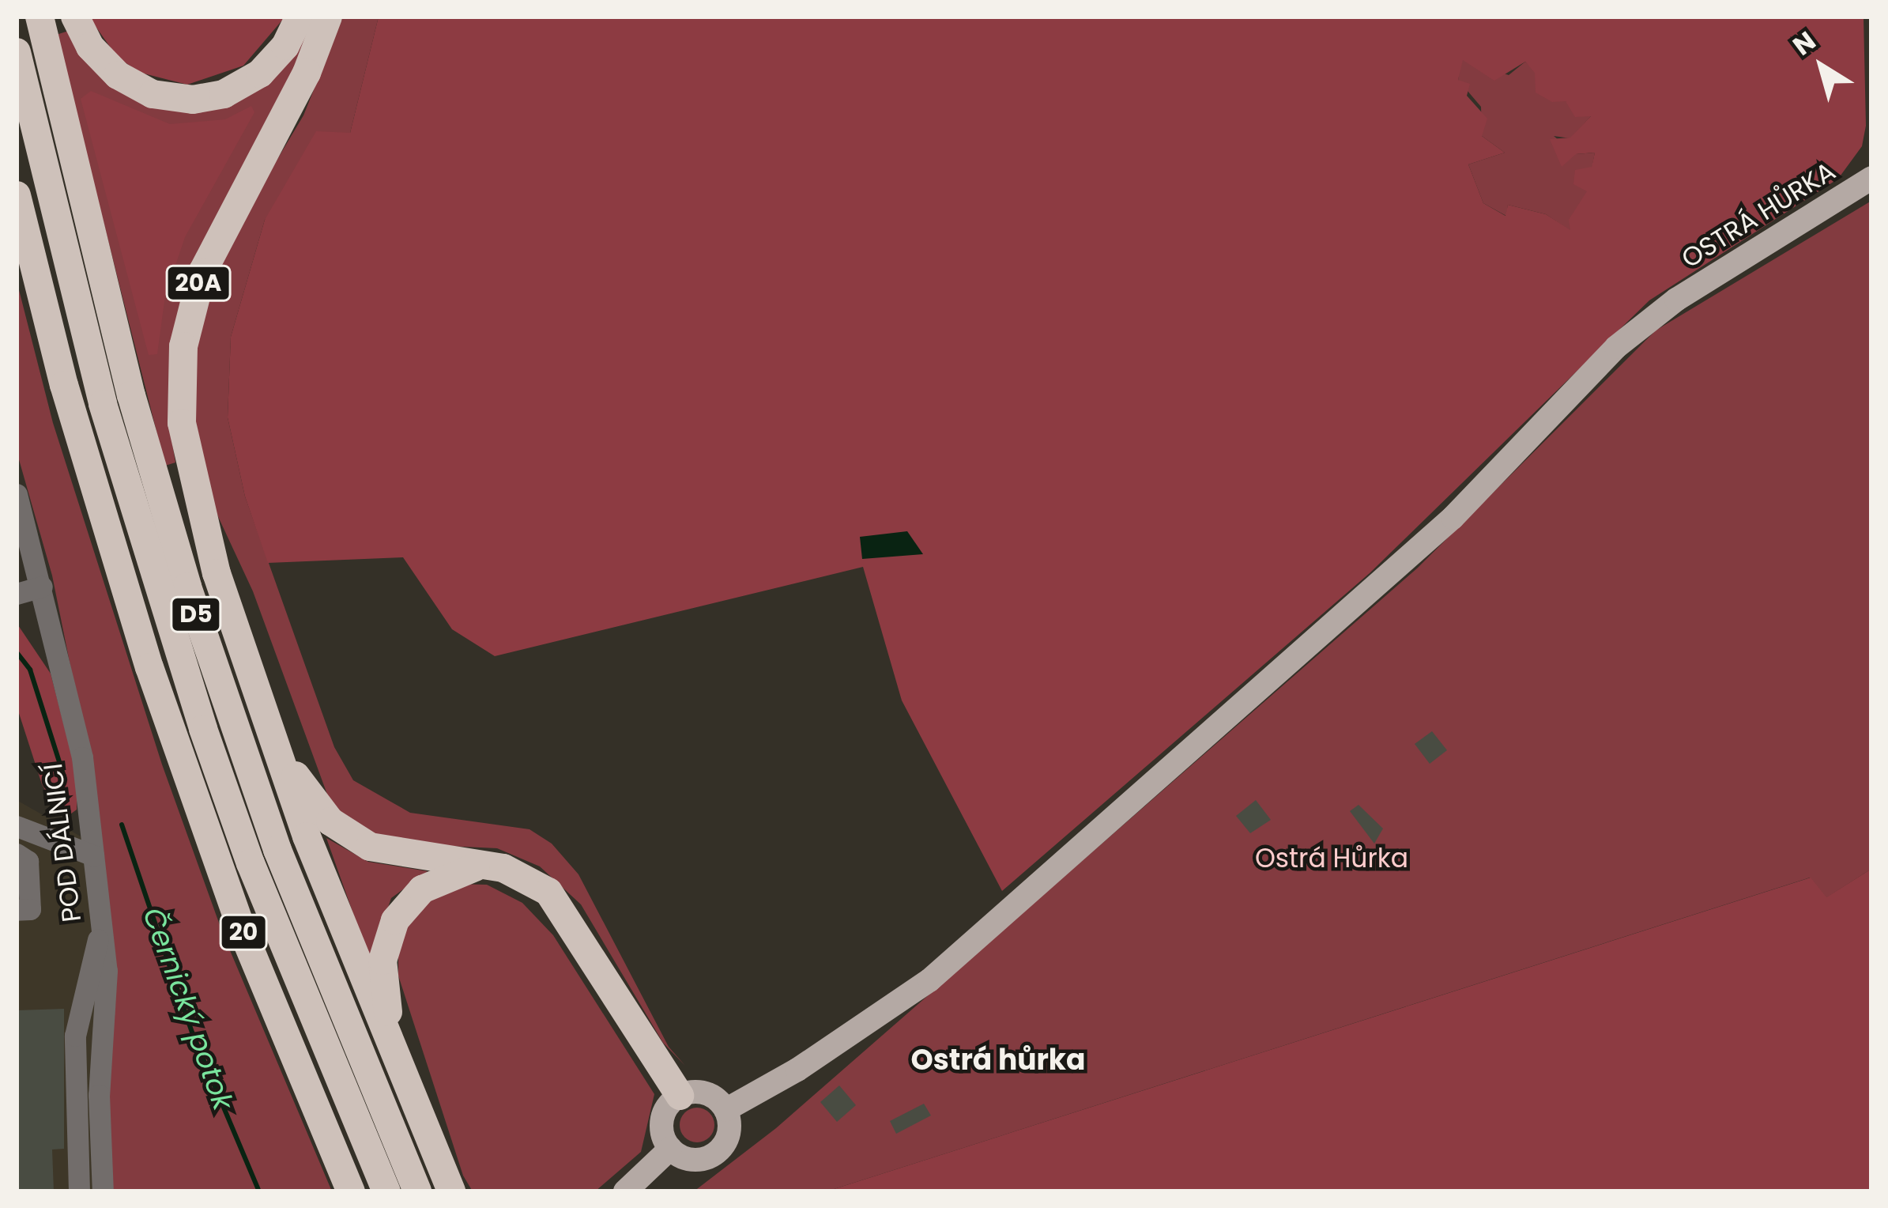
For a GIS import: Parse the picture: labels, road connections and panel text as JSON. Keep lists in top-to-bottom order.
{
  "streets": {
    "highway": ["20A", "D5", "20"],
    "main road": ["OSTRÁ HŮRKA"],
    "street": ["POD DÁLNICÍ"]
  },
  "districts": ["Ostrá hůrka"],
  "water": ["Černický potok"],
  "parks": ["Ostrá Hůrka"],
  "north": "top left"
}
